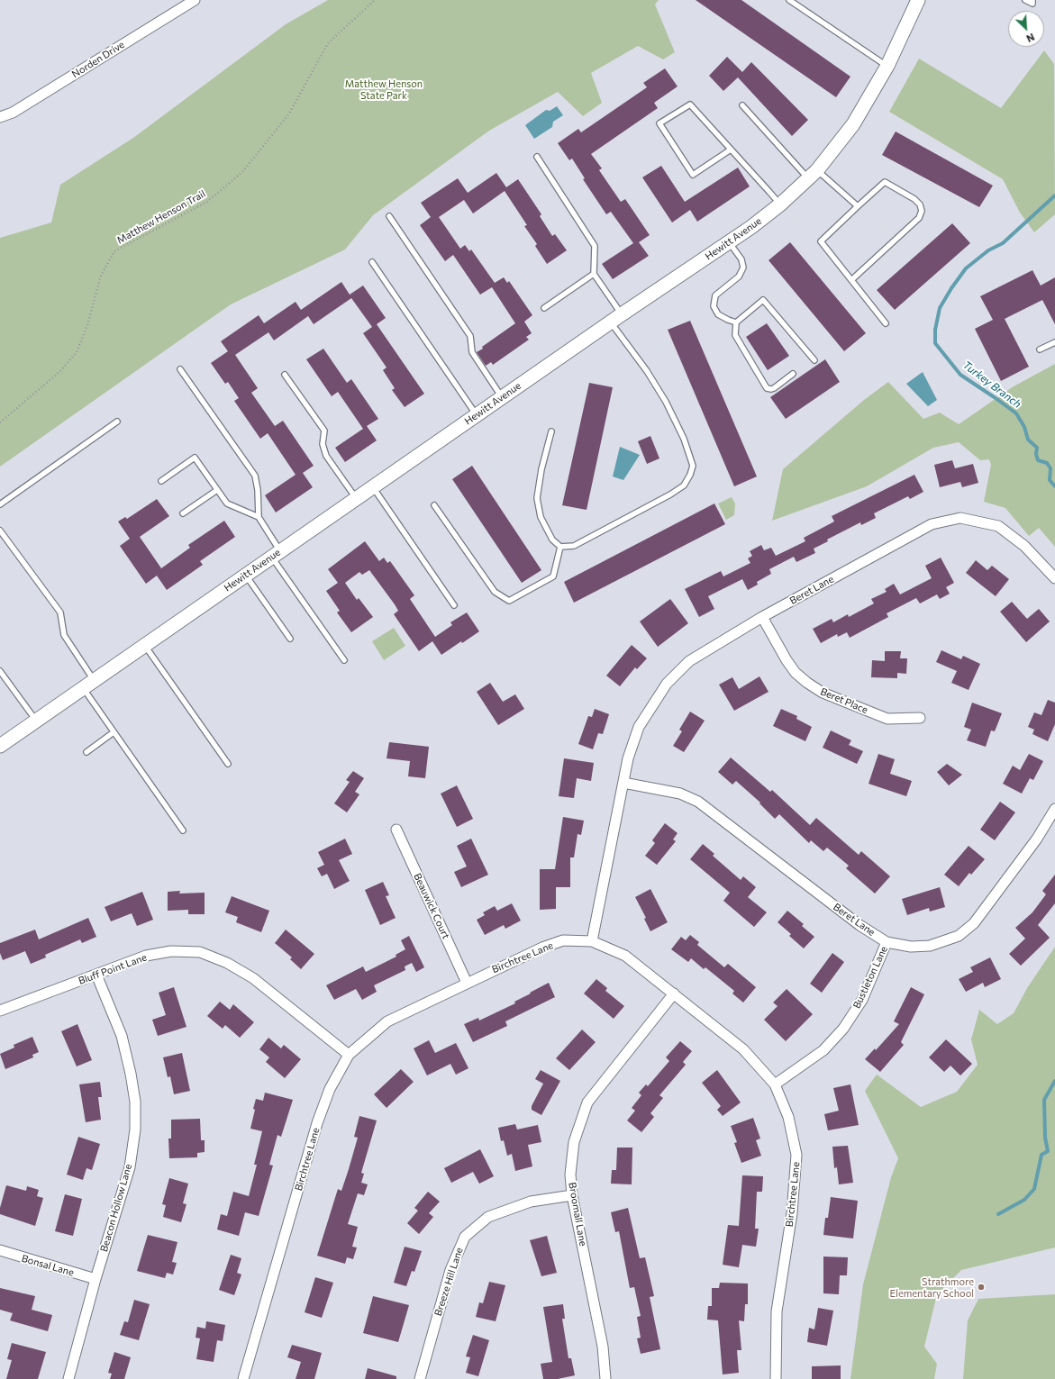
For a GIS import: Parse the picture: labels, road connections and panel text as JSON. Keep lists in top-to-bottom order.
{
  "streets": {
    "street": [
      "Norden Drive",
      "Hewitt Avenue",
      "Beret Lane",
      "Beret Place",
      "Beauwick Court",
      "Birchtree Lane",
      "Bluff Point Lane",
      "Bustleton Lane",
      "Beacon Hollow Lane",
      "Broomall Lane",
      "Bonsal Lane",
      "Breeze Hill Lane"
    ],
    "path": ["Matthew Henson Trail"]
  },
  "crossings": [
    ["Beret Lane", "Beret Place"],
    ["Beret Lane", "Birchtree Lane"],
    ["Beret Lane", "Bustleton Lane"],
    ["Beauwick Court", "Birchtree Lane"],
    ["Birchtree Lane", "Bluff Point Lane"],
    ["Birchtree Lane", "Bustleton Lane"],
    ["Birchtree Lane", "Broomall Lane"],
    ["Bluff Point Lane", "Beacon Hollow Lane"],
    ["Beacon Hollow Lane", "Bonsal Lane"],
    ["Broomall Lane", "Breeze Hill Lane"]
  ],
  "water": ["Turkey Branch"],
  "parks": ["Matthew Henson State Park"],
  "places": ["Strathmore Elementary School"],
  "north": "bottom right"
}
